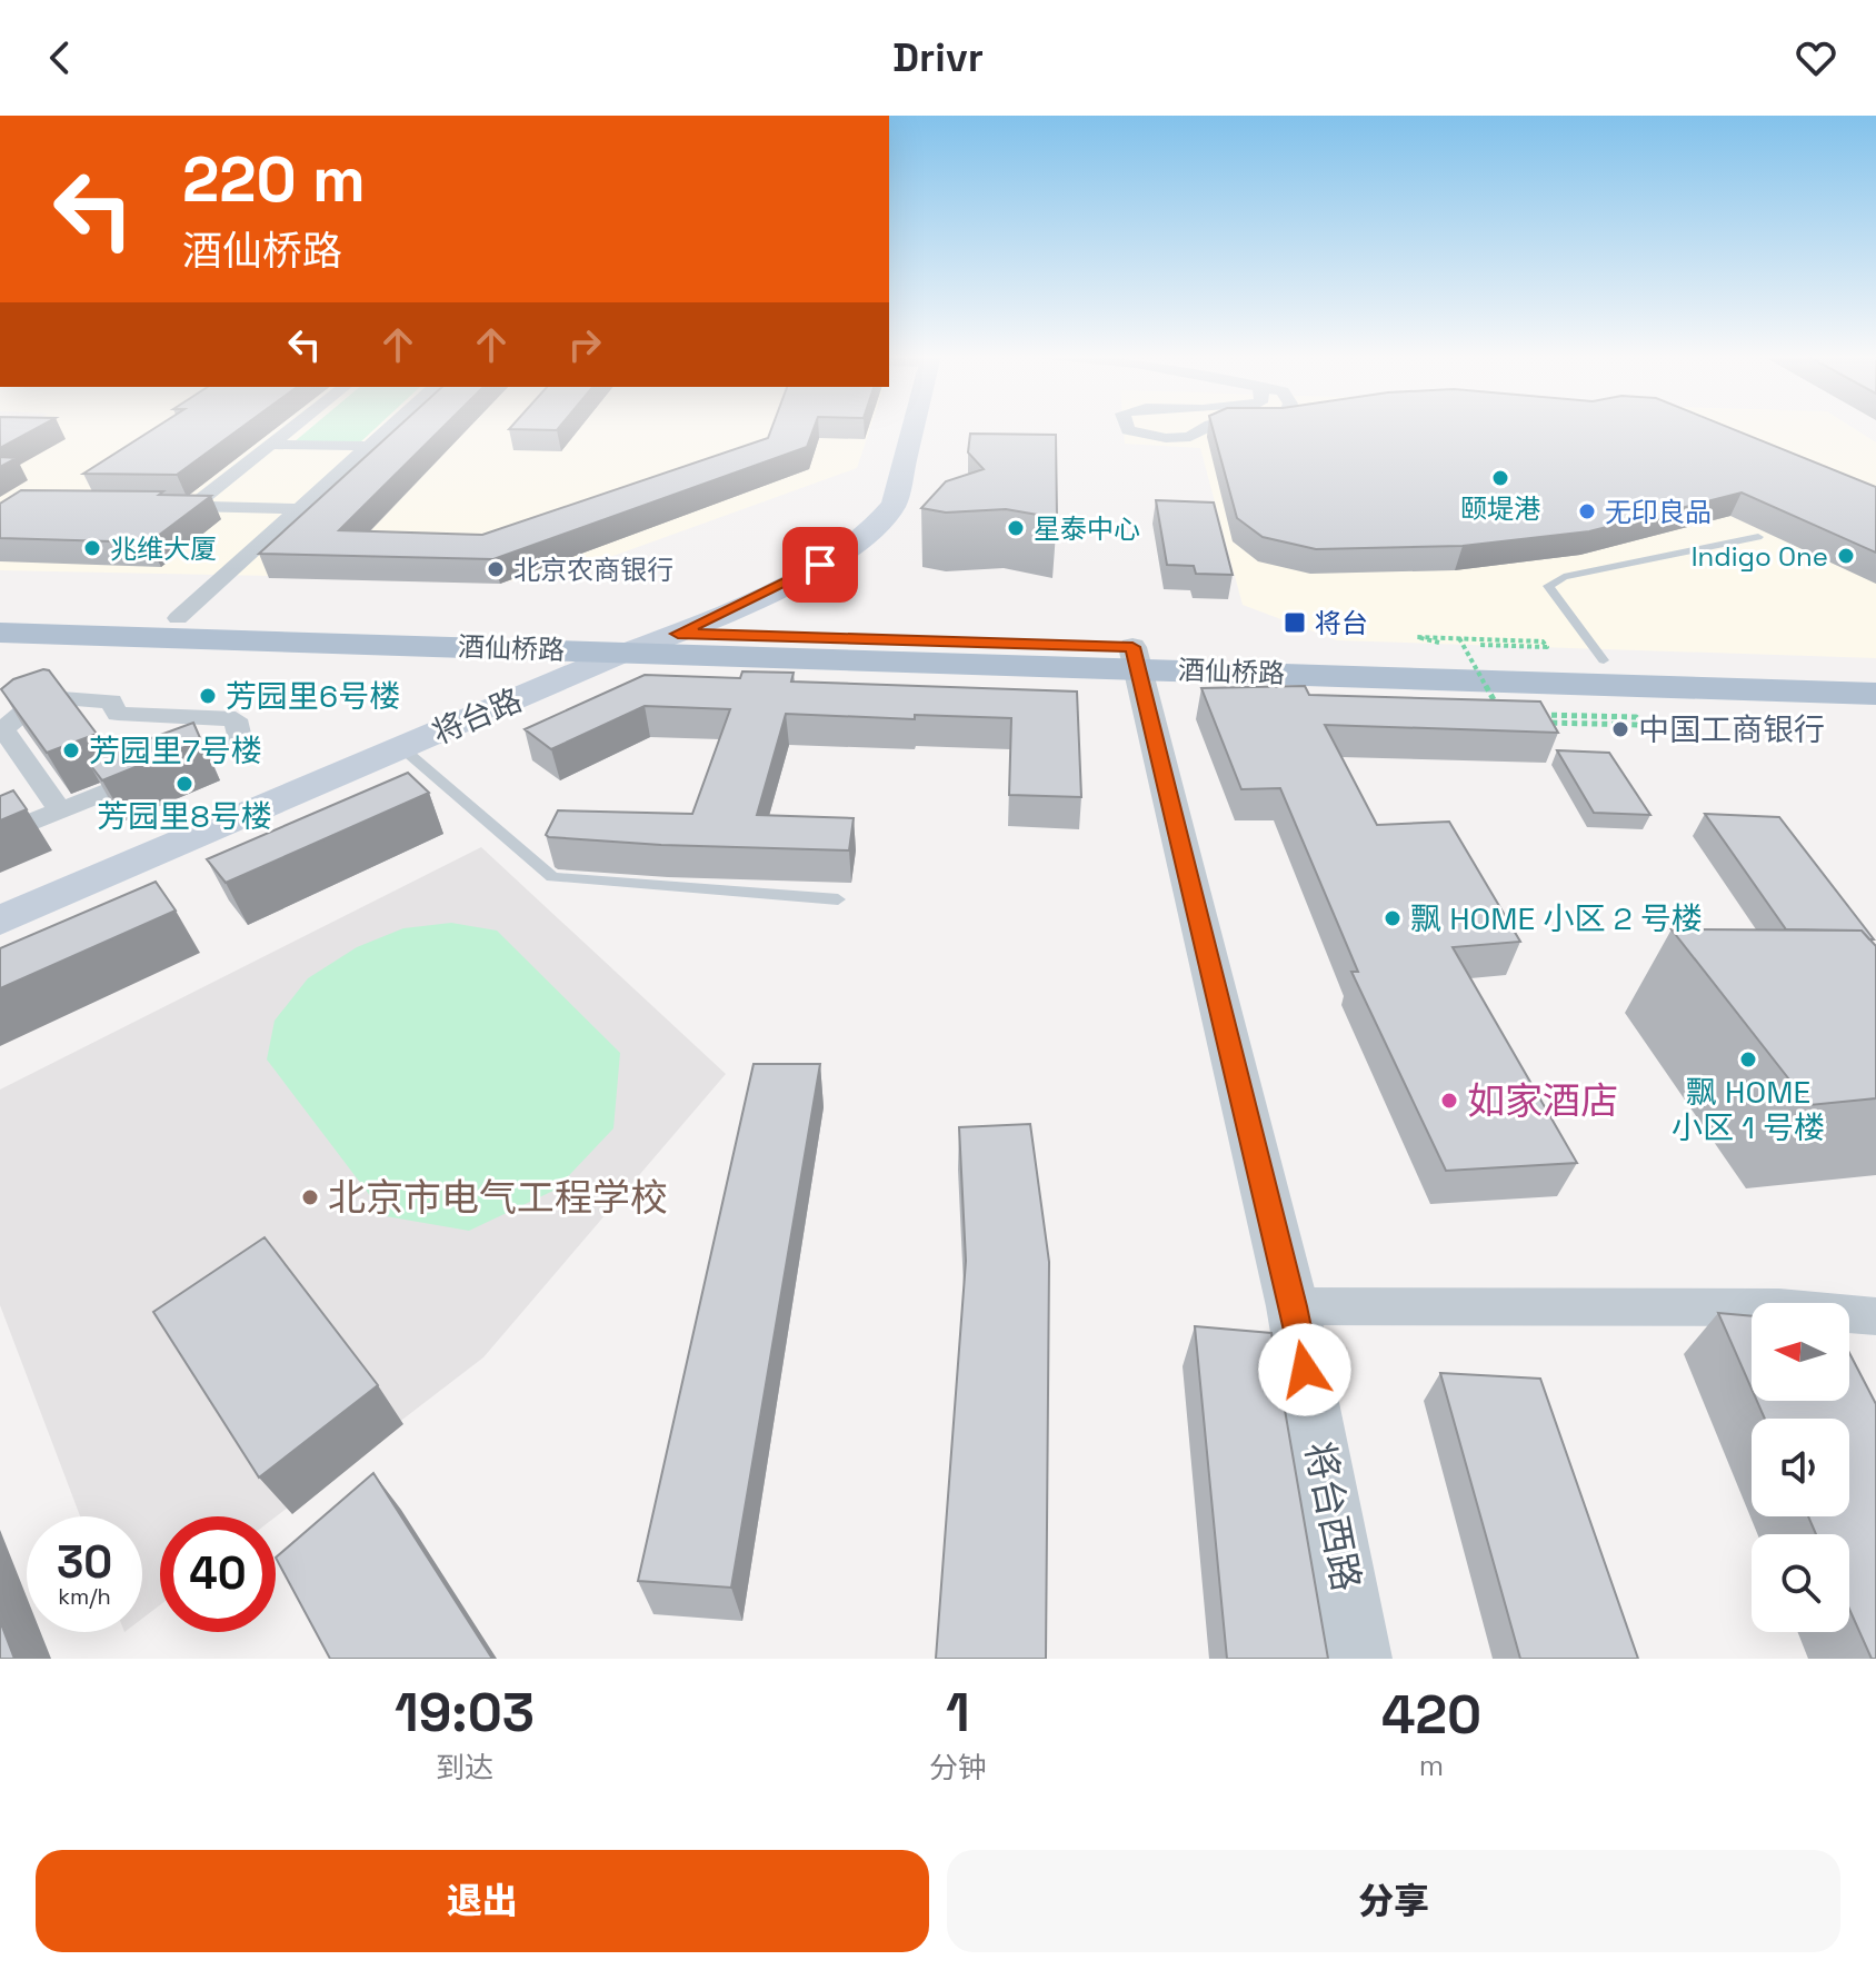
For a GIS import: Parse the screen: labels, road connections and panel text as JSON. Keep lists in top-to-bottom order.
{
  "streets": {
    "main road": ["酒仙桥路", "将台路"],
    "street": ["将台西路"]
  },
  "crossings": [
    ["酒仙桥路", "将台路"],
    ["酒仙桥路", "将台西路"]
  ],
  "places": {
    "other": [
      "颐堤港",
      "无印良品",
      "星泰中心",
      "兆维大厦",
      "Indigo One",
      "北京农商银行",
      "芳园里6号楼",
      "中国工商银行",
      "芳园里7号楼",
      "芳园里8号楼",
      "飘 HOME 小区 2 号楼",
      "飘 HOME 小区 1 号楼",
      "如家酒店",
      "北京市电气工程学校"
    ],
    "transit": ["将台"]
  },
  "north": "left",
  "page": {
    "header": "Drivr",
    "turn": ["220 m", "酒仙桥路"],
    "speed": "30 km/h",
    "limit": "40",
    "eta": [
      "19:03",
      "到达",
      "1",
      "分钟",
      "420",
      "m"
    ],
    "buttons": ["退出", "分享"]
  }
}
